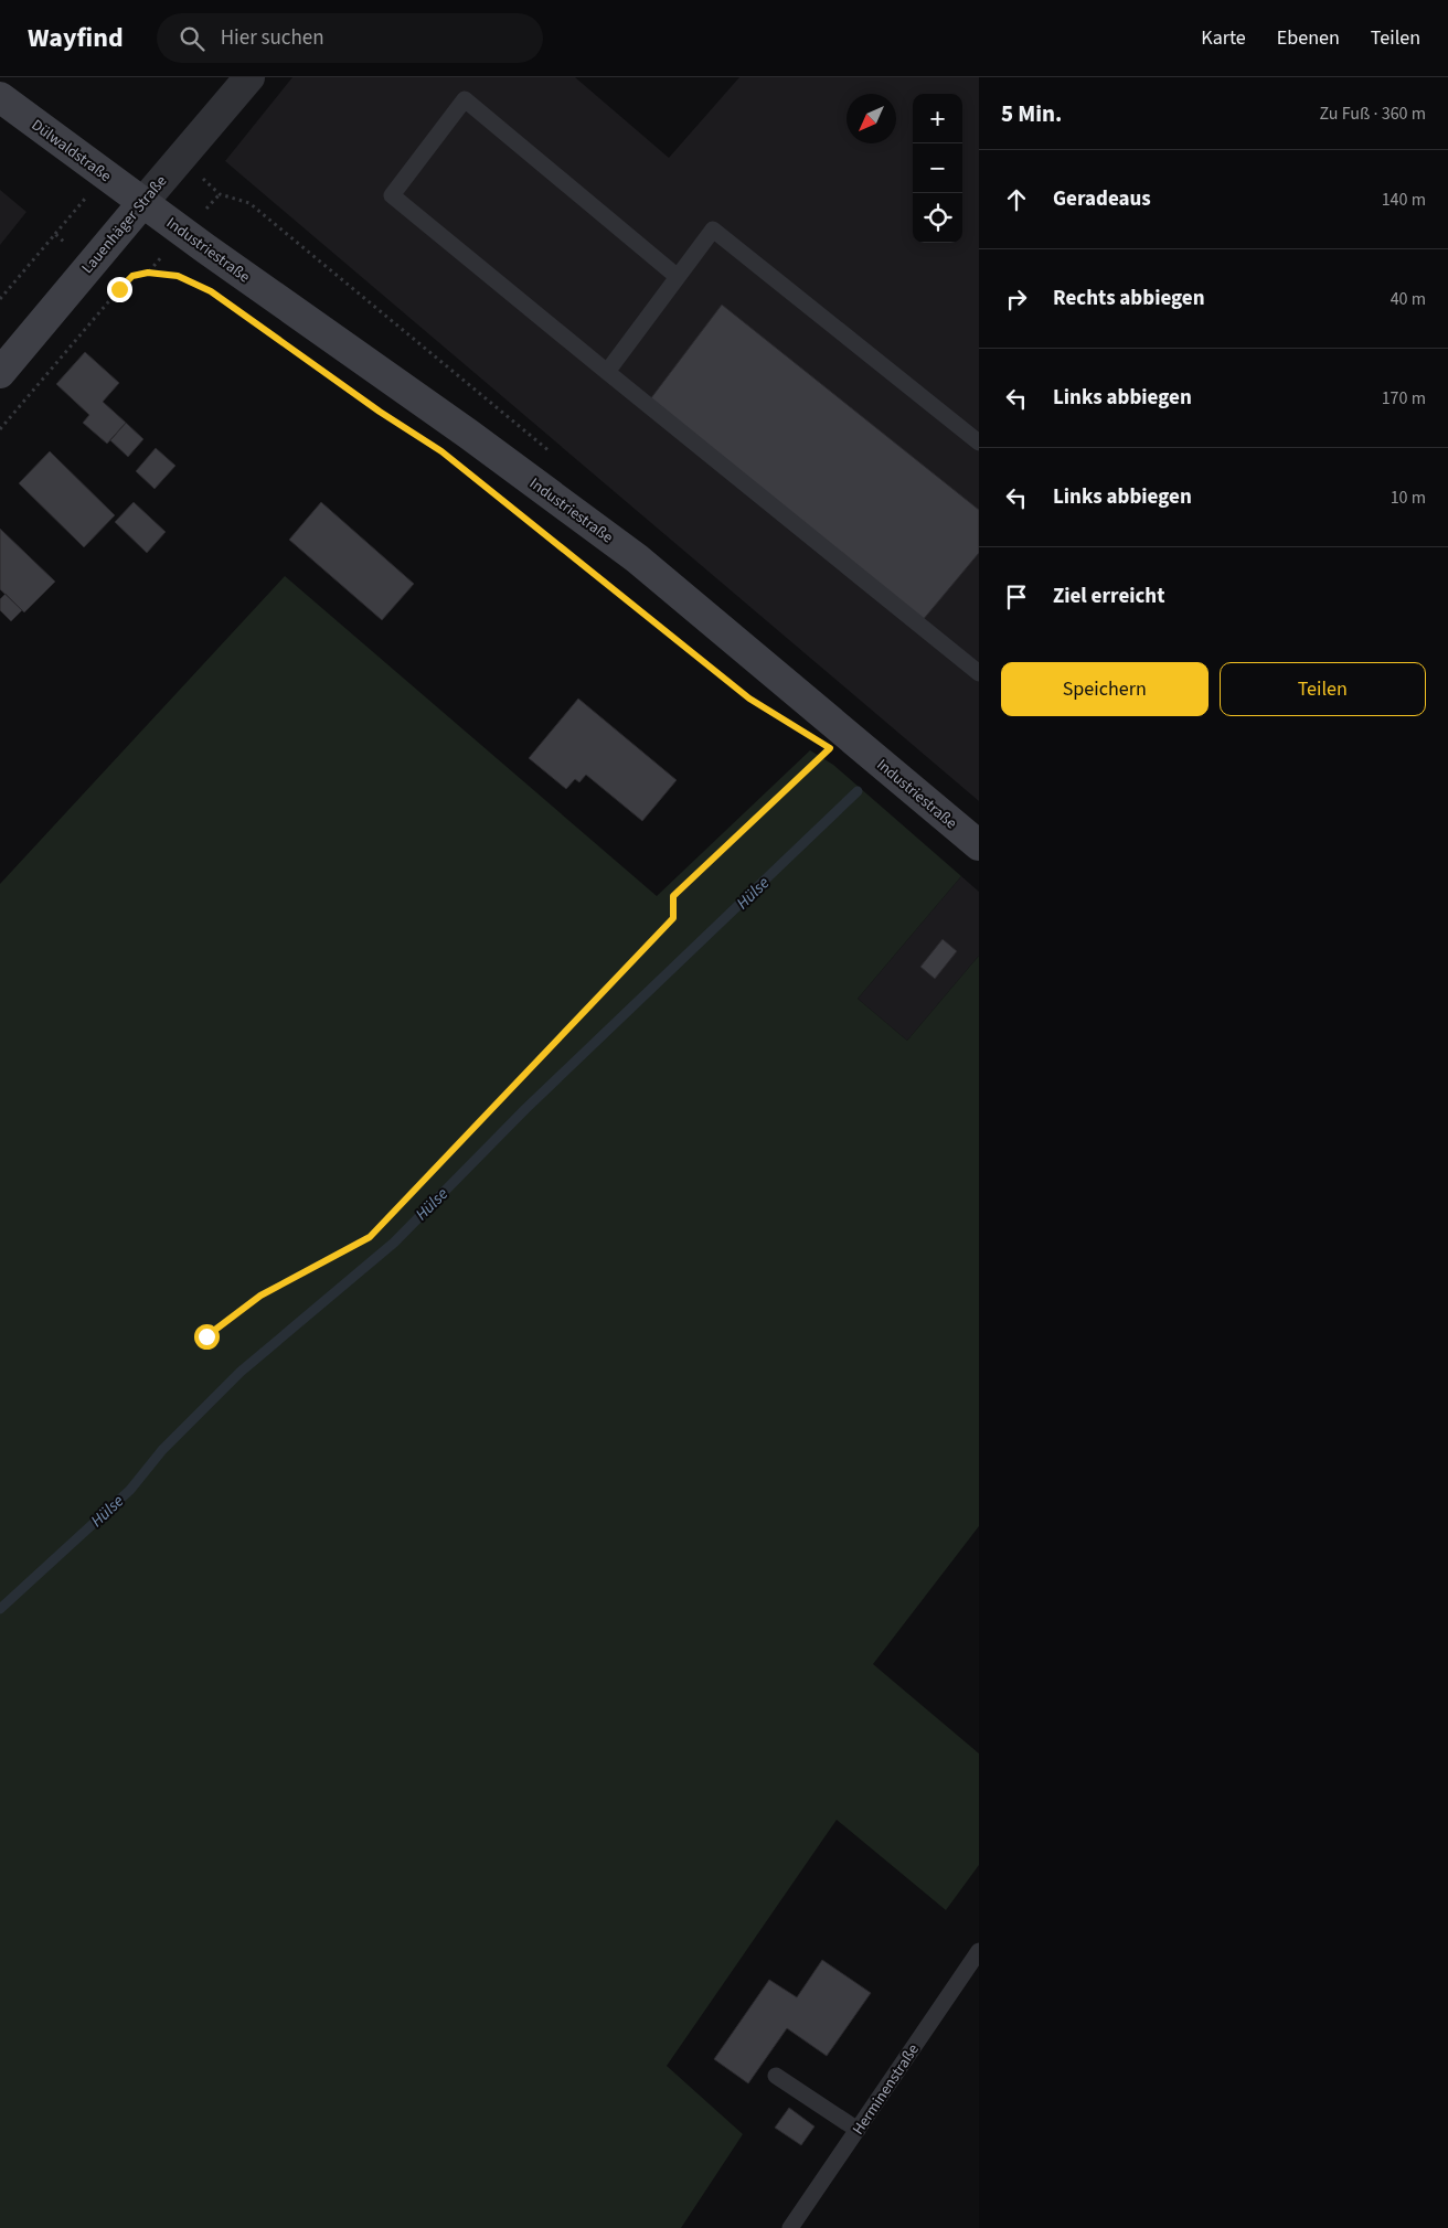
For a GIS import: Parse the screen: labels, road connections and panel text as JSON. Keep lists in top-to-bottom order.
{
  "streets": {
    "street": ["Dülwaldstraße", "Lauenhäger Straße", "Industriestraße"],
    "lane": ["Herminenstraße"]
  },
  "crossings": [
    ["Dülwaldstraße", "Lauenhäger Straße"],
    ["Dülwaldstraße", "Industriestraße"],
    ["Lauenhäger Straße", "Industriestraße"]
  ],
  "water": ["Hülse"],
  "north": "bottom left",
  "page": {
    "header": "Wayfind",
    "search": "Hier suchen",
    "nav": ["Karte", "Ebenen", "Teilen"],
    "heading": ["5 Min.", "Zu Fuß · 360 m"],
    "map_buttons": ["+", "−"],
    "list": [
      ["Geradeaus", "140 m"],
      ["Rechts abbiegen", "40 m"],
      ["Links abbiegen", "170 m"],
      ["Links abbiegen", "10 m"],
      "Ziel erreicht"
    ],
    "buttons": ["Speichern", "Teilen"]
  }
}
